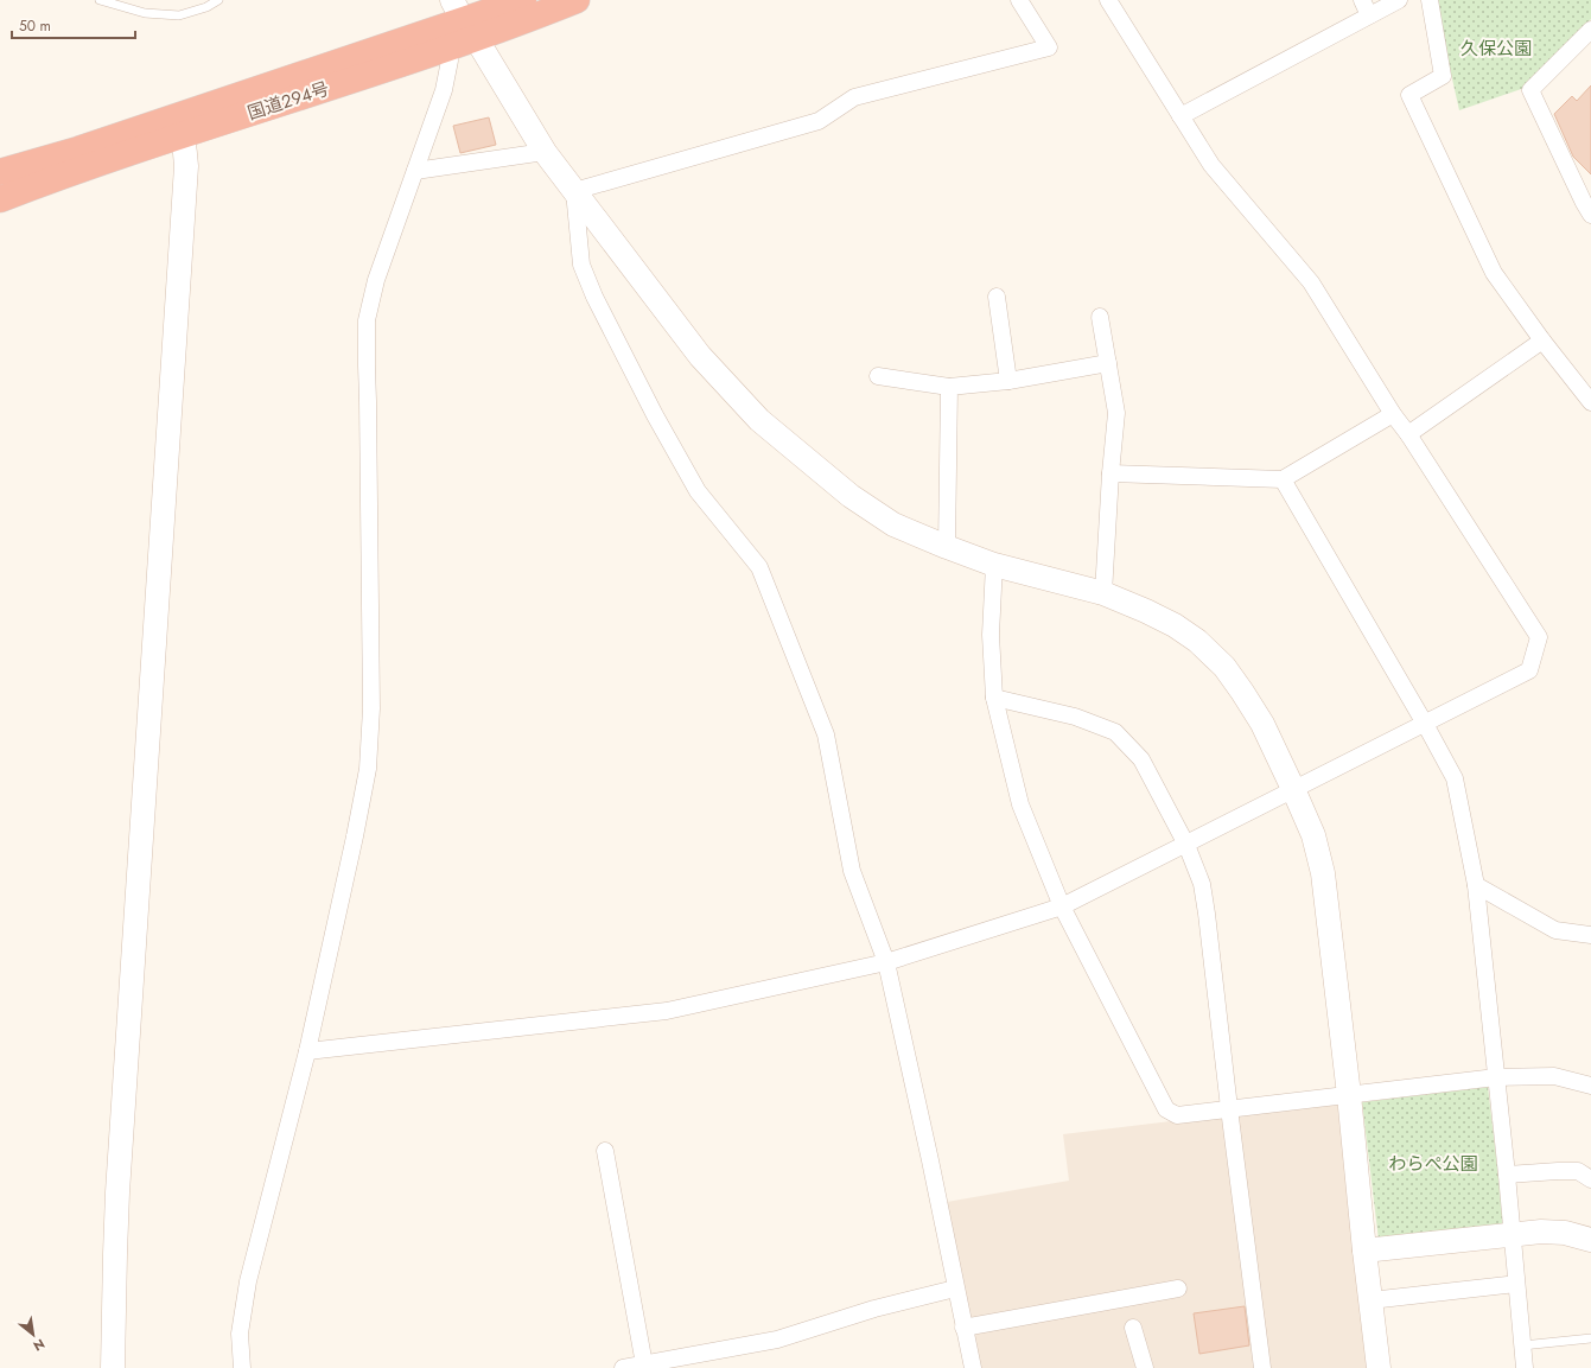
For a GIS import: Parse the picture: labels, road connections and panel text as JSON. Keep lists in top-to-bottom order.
{
  "streets": {
    "highway": ["国道294号"]
  },
  "parks": ["久保公園", "わらぺ公園"],
  "scale_bar": "50 m",
  "north": "bottom right"
}
